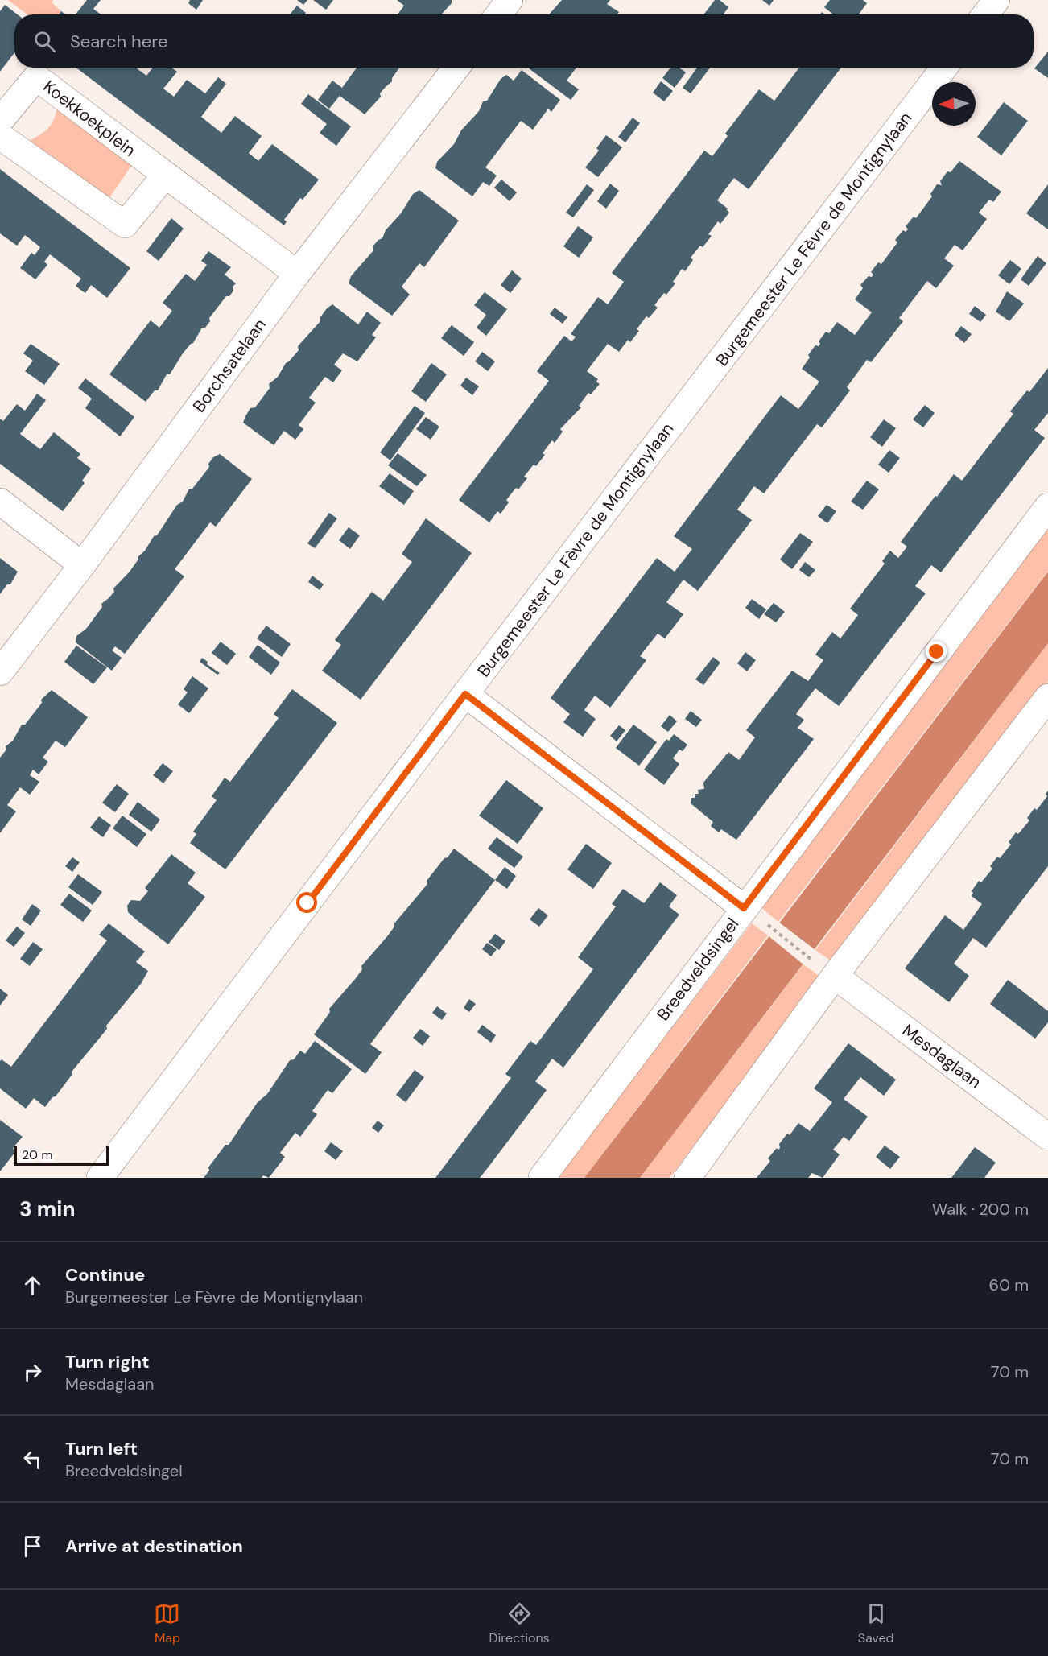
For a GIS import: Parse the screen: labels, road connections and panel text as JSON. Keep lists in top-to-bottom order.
{
  "streets": {
    "street": [
      "Koekkoekplein",
      "Burgemeester Le Fèvre de Montignylaan",
      "Borchsatelaan",
      "Breedveldsingel",
      "Mesdaglaan"
    ]
  },
  "crossings": [
    ["Koekkoekplein", "Borchsatelaan"]
  ],
  "scale_bar": "20 m",
  "north": "left",
  "page": {
    "search": "Search here",
    "scale": "20 m",
    "heading": ["3 min", "Walk · 200 m"],
    "list": [
      ["Continue", "Burgemeester Le Fèvre de Montignylaan", "60 m"],
      ["Turn right", "Mesdaglaan", "70 m"],
      ["Turn left", "Breedveldsingel", "70 m"],
      "Arrive at destination"
    ],
    "nav": ["Map", "Directions", "Saved"]
  }
}
